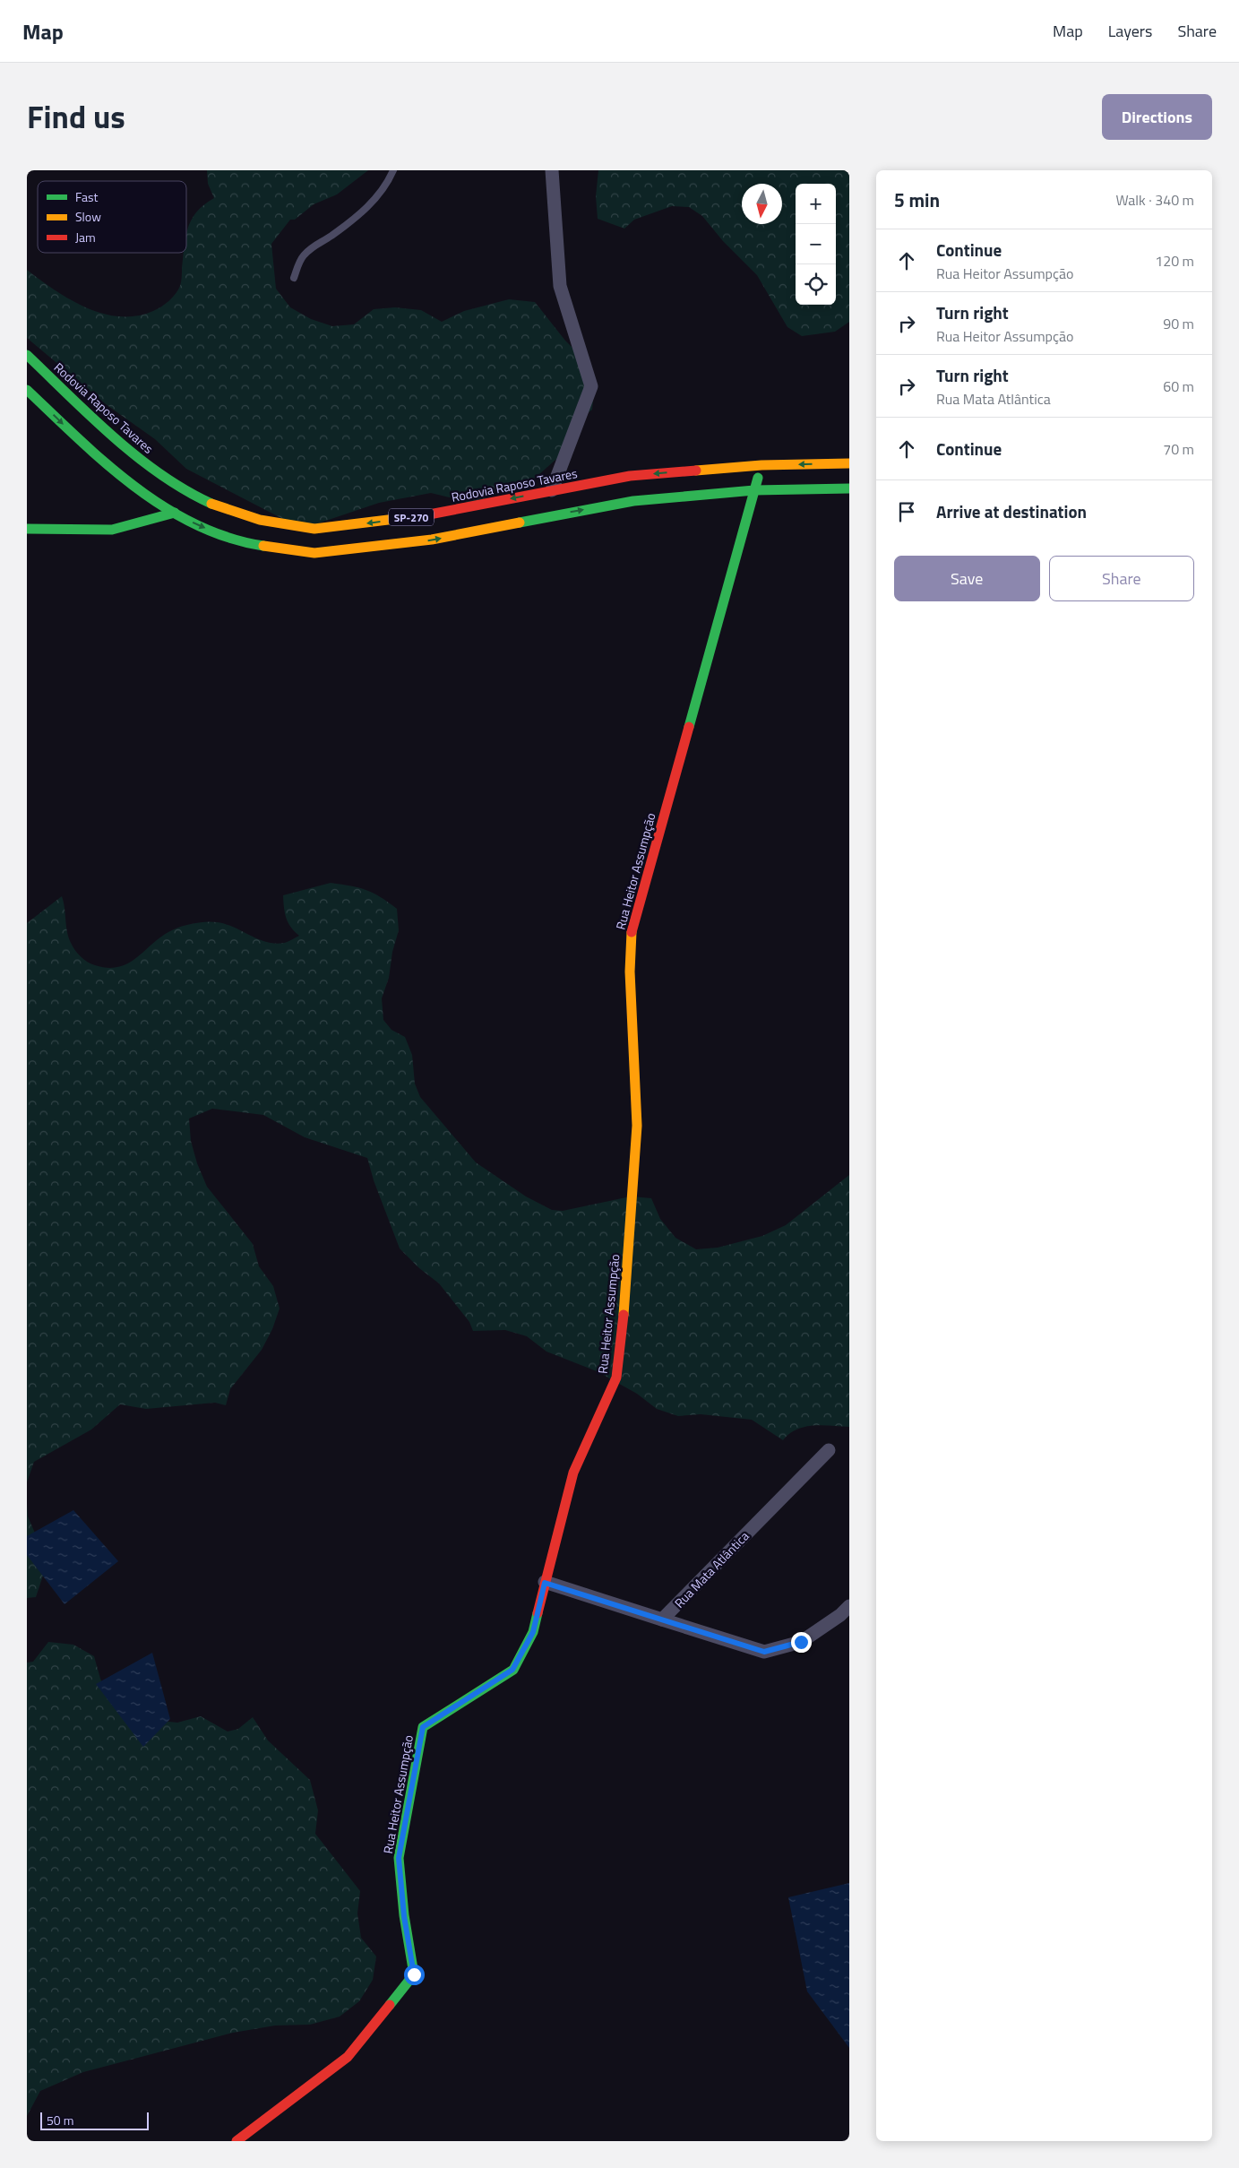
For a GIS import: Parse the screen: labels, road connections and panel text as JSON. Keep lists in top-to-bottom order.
{
  "streets": {
    "main road": ["Rodovia Raposo Tavares", "SP-270", "Rua Heitor Assumpção"],
    "street": ["Rua Mata Atlântica"]
  },
  "crossings": [
    ["Rodovia Raposo Tavares", "Rua Heitor Assumpção"],
    ["SP-270", "Rua Heitor Assumpção"]
  ],
  "legend": ["Fast", "Slow", "Jam"],
  "scale_bar": "50 m",
  "north": "bottom",
  "page": {
    "header": "Map",
    "nav": ["Map", "Layers", "Share"],
    "title": "Find us",
    "buttons": [
      "Directions",
      ["Save", "Share"]
    ],
    "heading": ["5 min", "Walk · 340 m"],
    "map_buttons": ["+", "−"],
    "list": [
      ["Continue", "Rua Heitor Assumpção", "120 m"],
      ["Turn right", "Rua Heitor Assumpção", "90 m"],
      ["Turn right", "Rua Mata Atlântica", "60 m"],
      ["Continue", "70 m"],
      "Arrive at destination"
    ],
    "scale": "50 m"
  }
}
